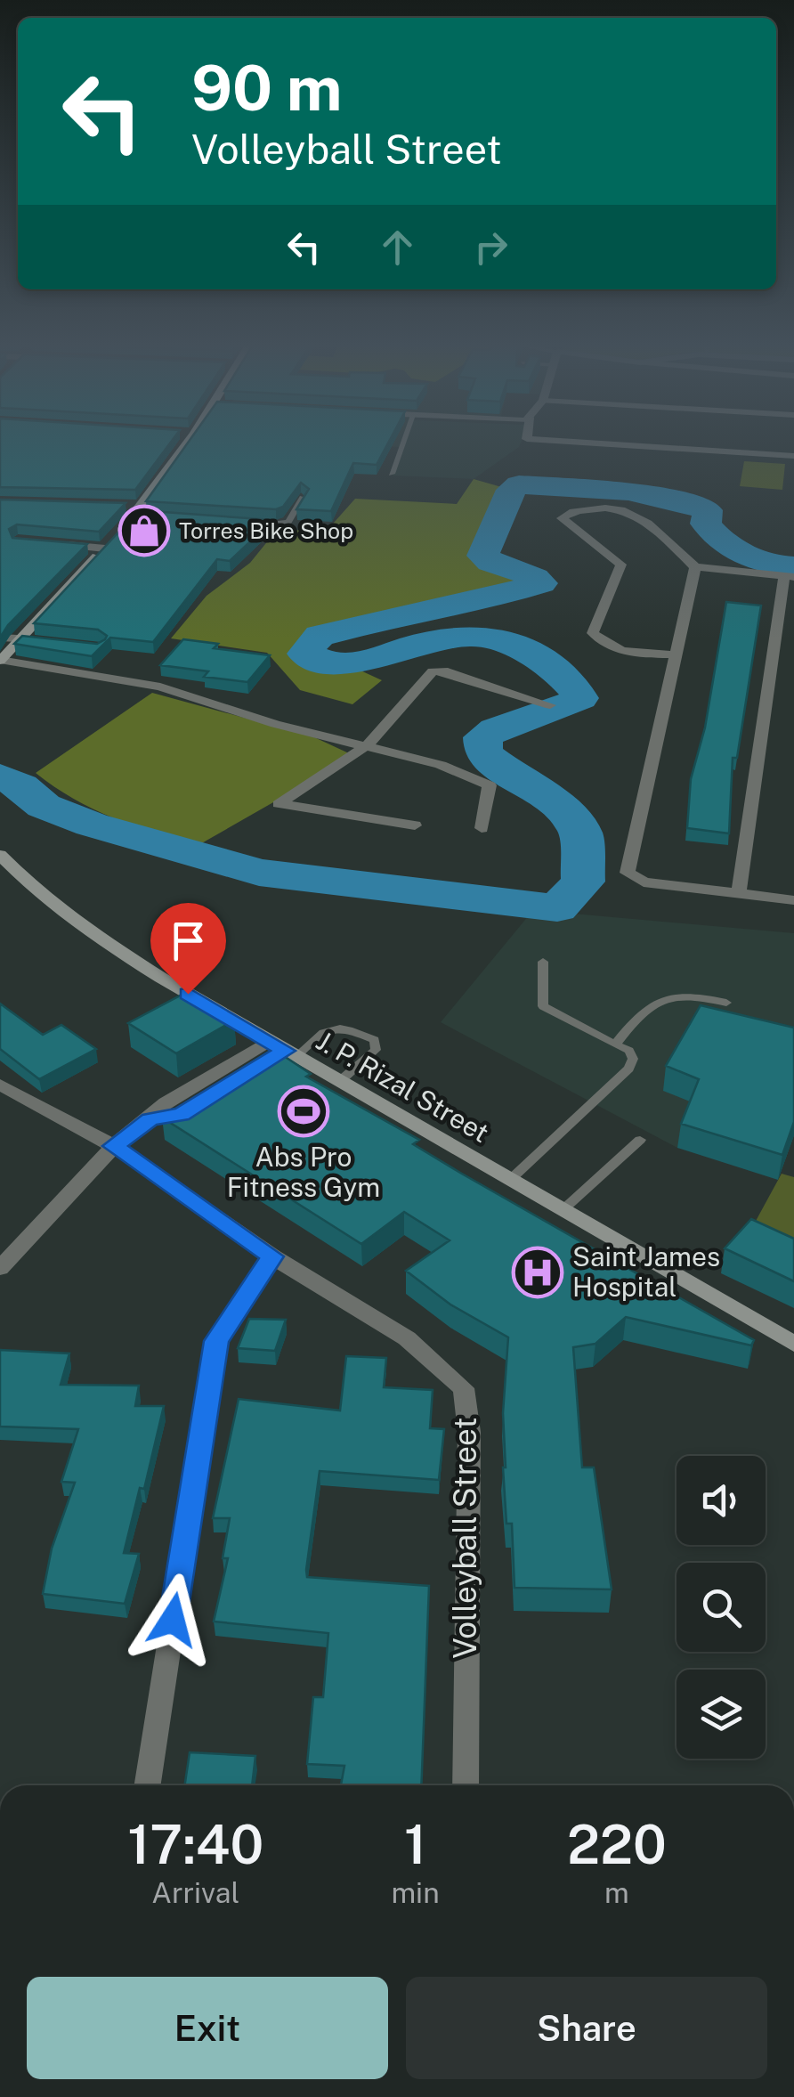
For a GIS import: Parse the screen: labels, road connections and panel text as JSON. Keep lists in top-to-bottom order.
{
  "streets": {
    "main road": ["J. P. Rizal Street"],
    "street": ["Volleyball Street"]
  },
  "places": {
    "shop": ["Torres Bike Shop"],
    "sports": ["Abs Pro Fitness Gym"],
    "hospital": ["Saint James Hospital"]
  },
  "page": {
    "turn": ["90 m", "Volleyball Street"],
    "eta": [
      "17:40",
      "Arrival",
      "1",
      "min",
      "220",
      "m"
    ],
    "buttons": ["Exit", "Share"]
  }
}
